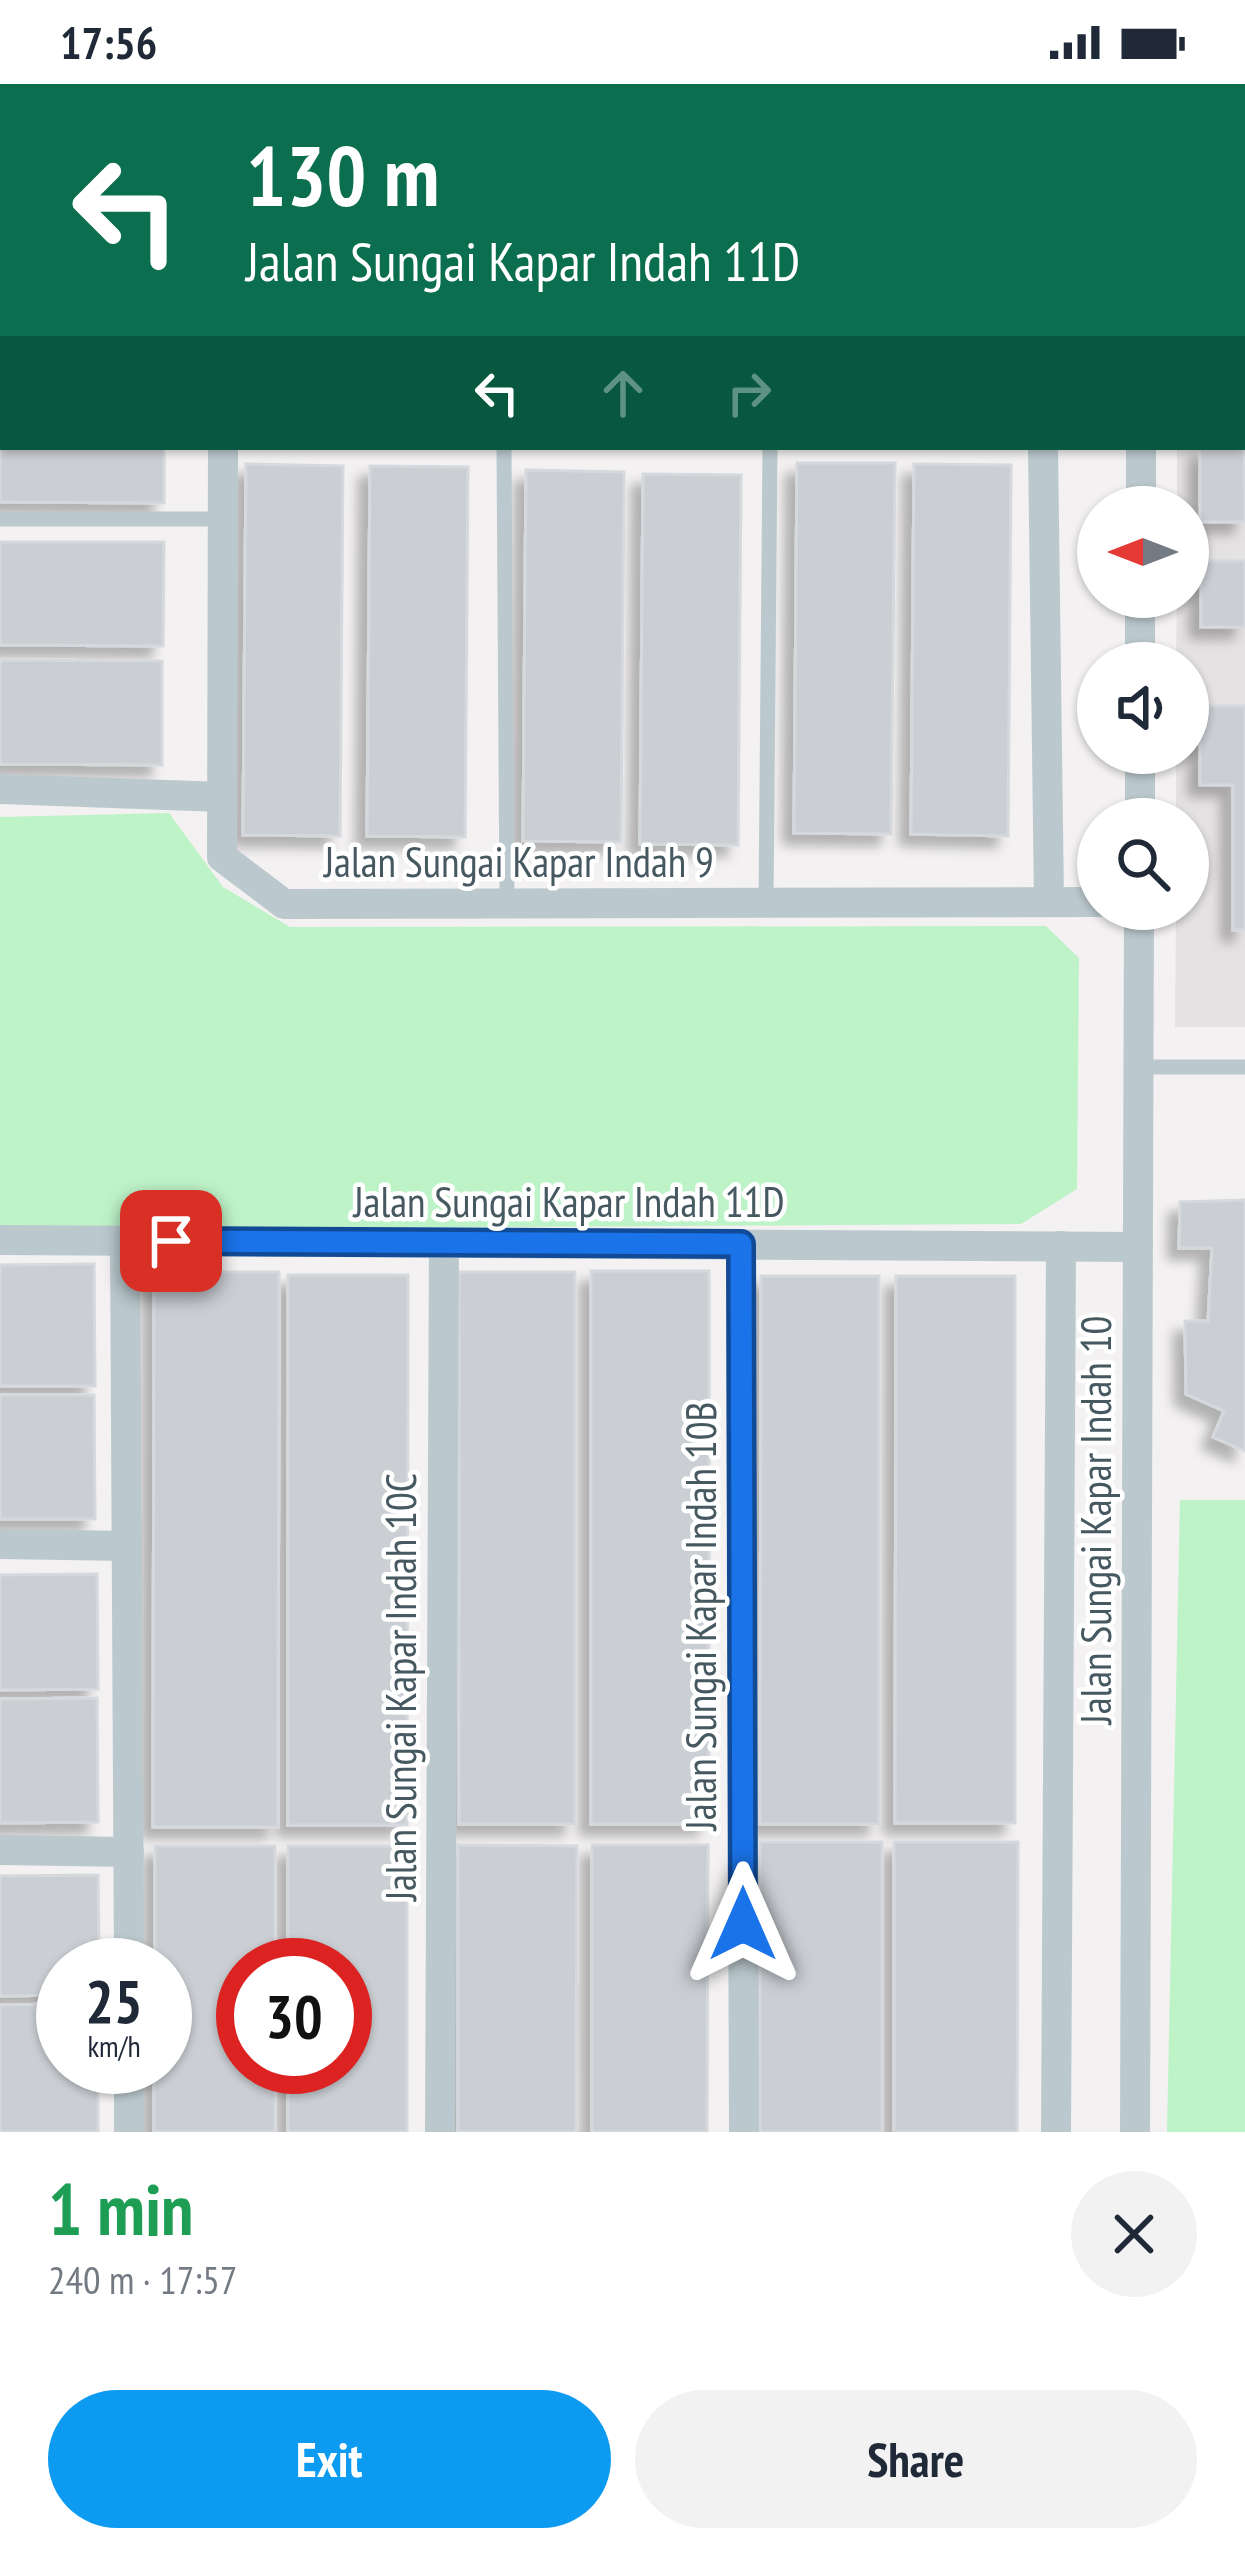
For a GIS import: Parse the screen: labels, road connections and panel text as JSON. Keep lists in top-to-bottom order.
{
  "streets": {
    "street": [
      "Jalan Sungai Kapar Indah 9",
      "Jalan Sungai Kapar Indah 11D",
      "Jalan Sungai Kapar Indah 10",
      "Jalan Sungai Kapar Indah 10B",
      "Jalan Sungai Kapar Indah 10C"
    ]
  },
  "crossings": [
    ["Jalan Sungai Kapar Indah 11D", "Jalan Sungai Kapar Indah 10"],
    ["Jalan Sungai Kapar Indah 11D", "Jalan Sungai Kapar Indah 10B"],
    ["Jalan Sungai Kapar Indah 11D", "Jalan Sungai Kapar Indah 10C"]
  ],
  "north": "left",
  "page": {
    "status": "17:56",
    "turn": ["130 m", "Jalan Sungai Kapar Indah 11D"],
    "speed": "25 km/h",
    "limit": "30",
    "heading": ["1 min", "240 m · 17:57"],
    "buttons": ["Exit", "Share"]
  }
}
